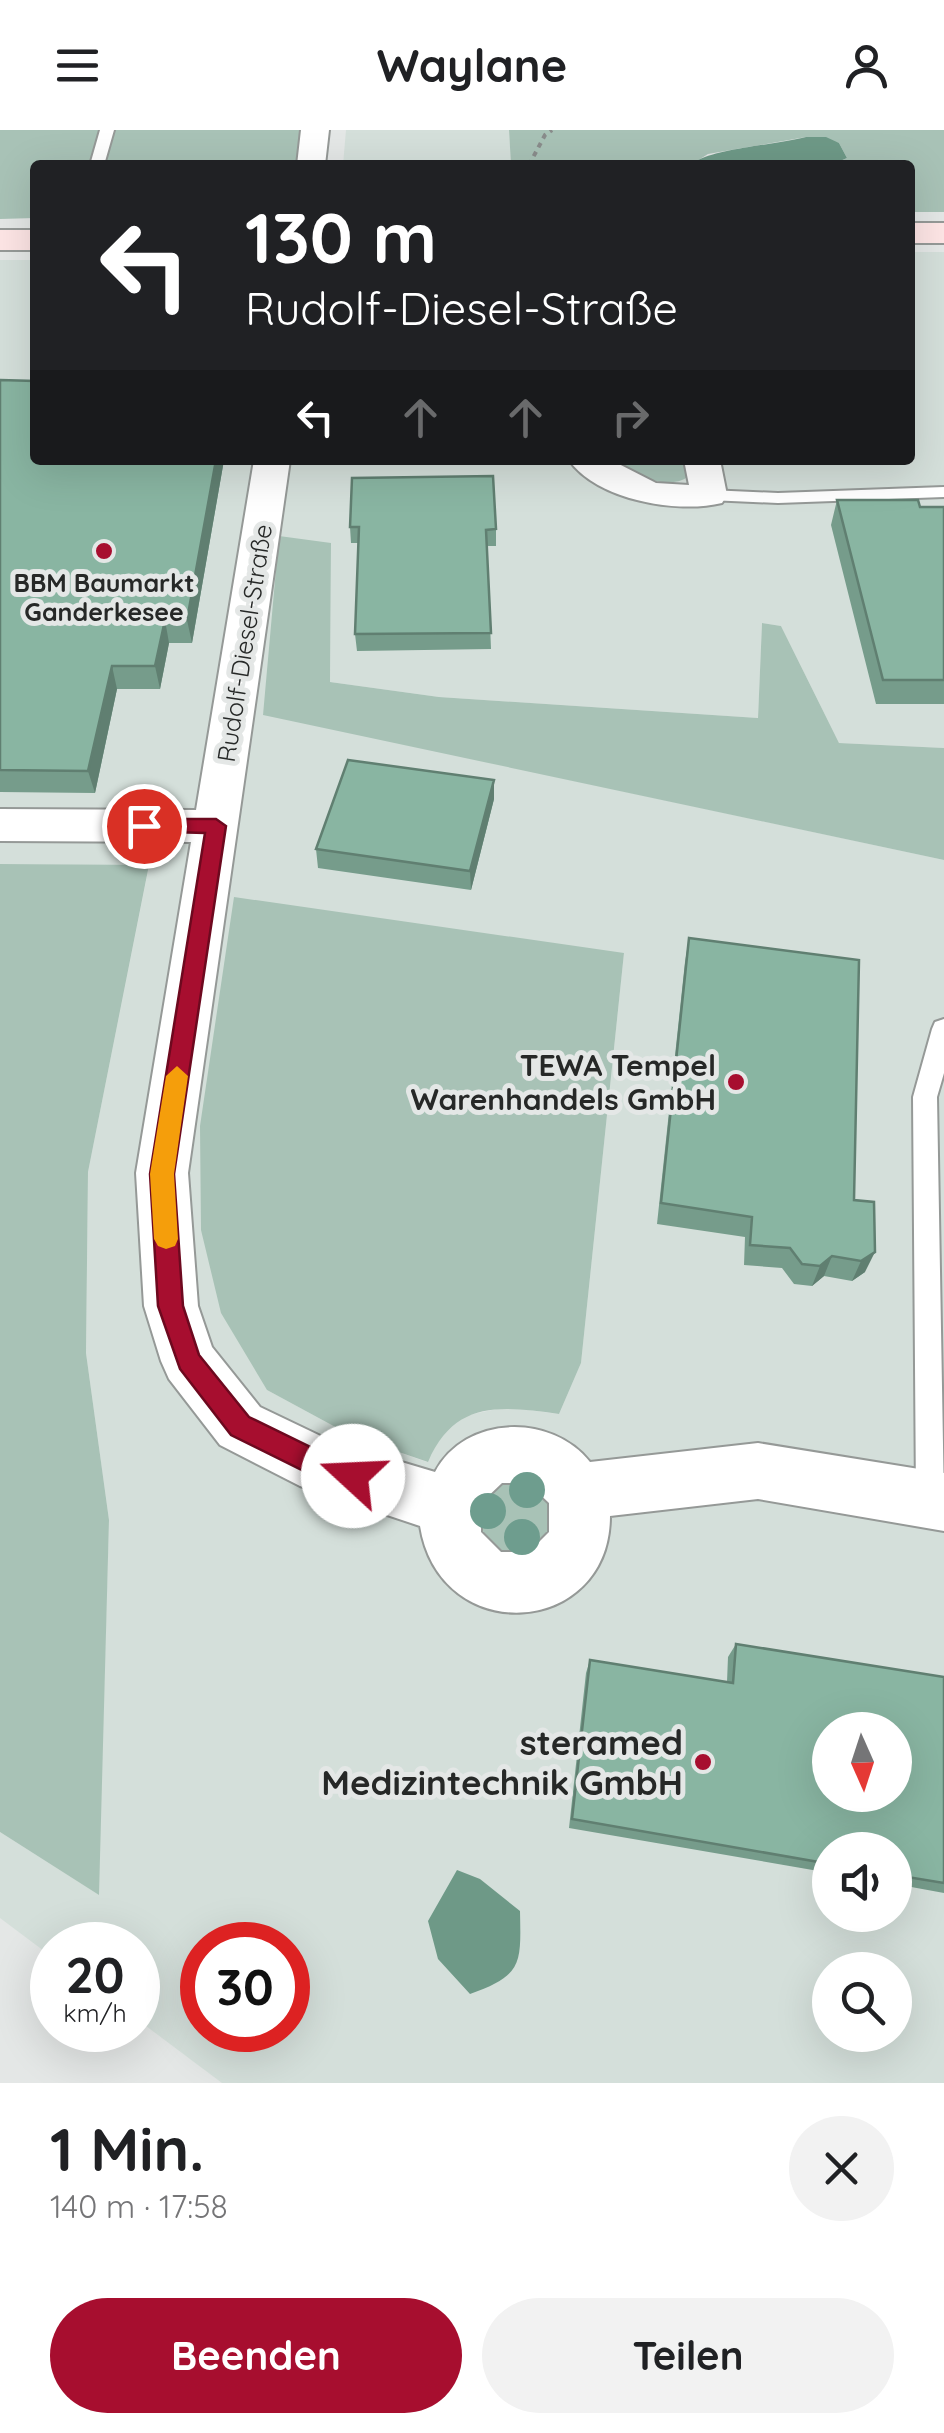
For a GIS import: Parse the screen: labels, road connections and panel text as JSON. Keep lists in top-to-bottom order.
{
  "streets": {
    "street": ["Rudolf-Diesel-Straße"]
  },
  "places": ["BBM Baumarkt Ganderkesee", "TEWA Tempel Warenhandels GmbH", "steramed Medizintechnik GmbH"],
  "north": "bottom",
  "page": {
    "header": "Waylane",
    "turn": ["130 m", "Rudolf-Diesel-Straße"],
    "speed": "20 km/h",
    "limit": "30",
    "heading": ["1 Min.", "140 m · 17:58"],
    "buttons": ["Beenden", "Teilen"]
  }
}
